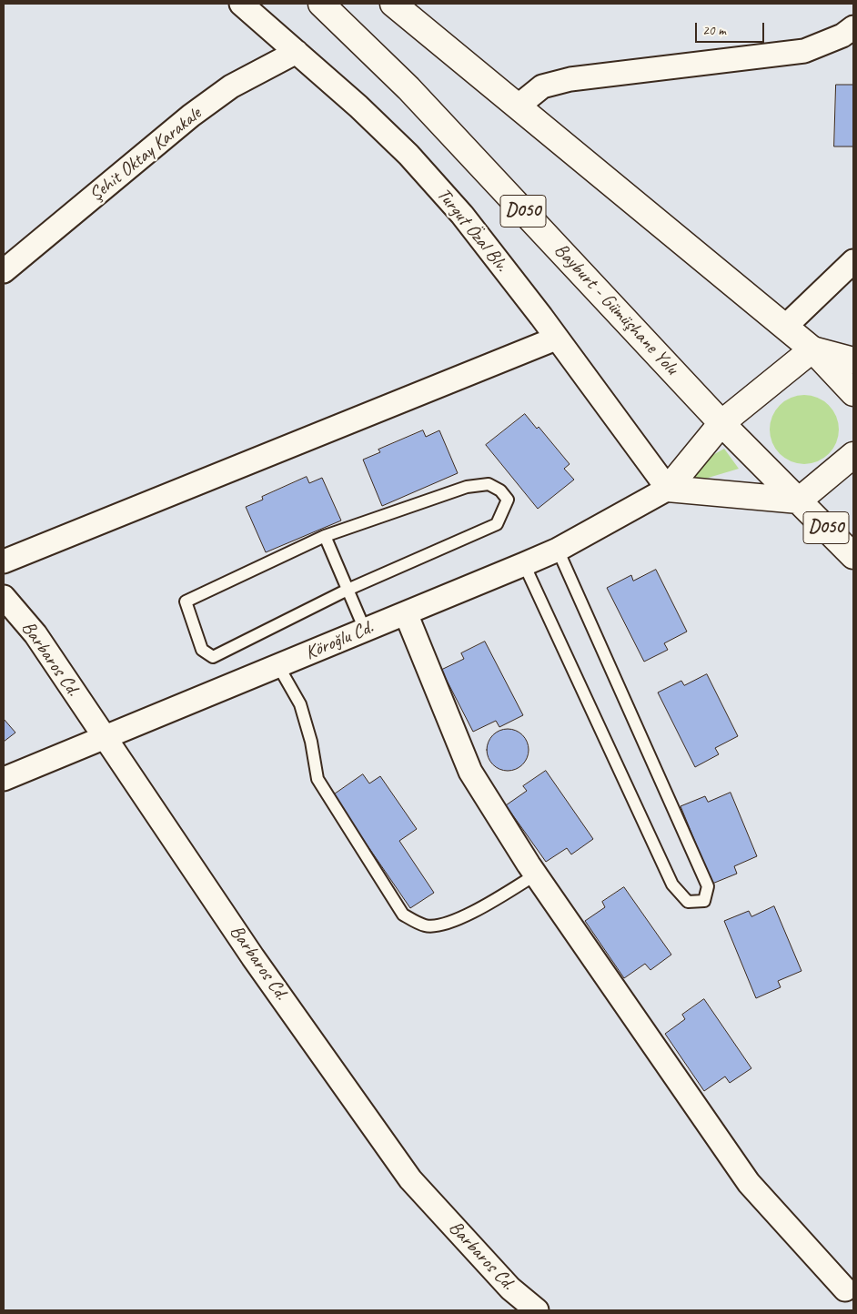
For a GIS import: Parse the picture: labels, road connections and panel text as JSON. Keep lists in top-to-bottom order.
{
  "streets": {
    "main road": ["D050", "Bayburt - Gümüşhane Yolu"],
    "street": [
      "Şehit Oktay Karakale",
      "Turgut Özal Blv.",
      "Köroğlu Cd.",
      "Barbaros Cd."
    ]
  },
  "crossings": [
    ["Şehit Oktay Karakale", "Turgut Özal Blv."],
    ["Turgut Özal Blv.", "Köroğlu Cd."],
    ["Köroğlu Cd.", "Barbaros Cd."]
  ],
  "scale_bar": "20 m"
}
